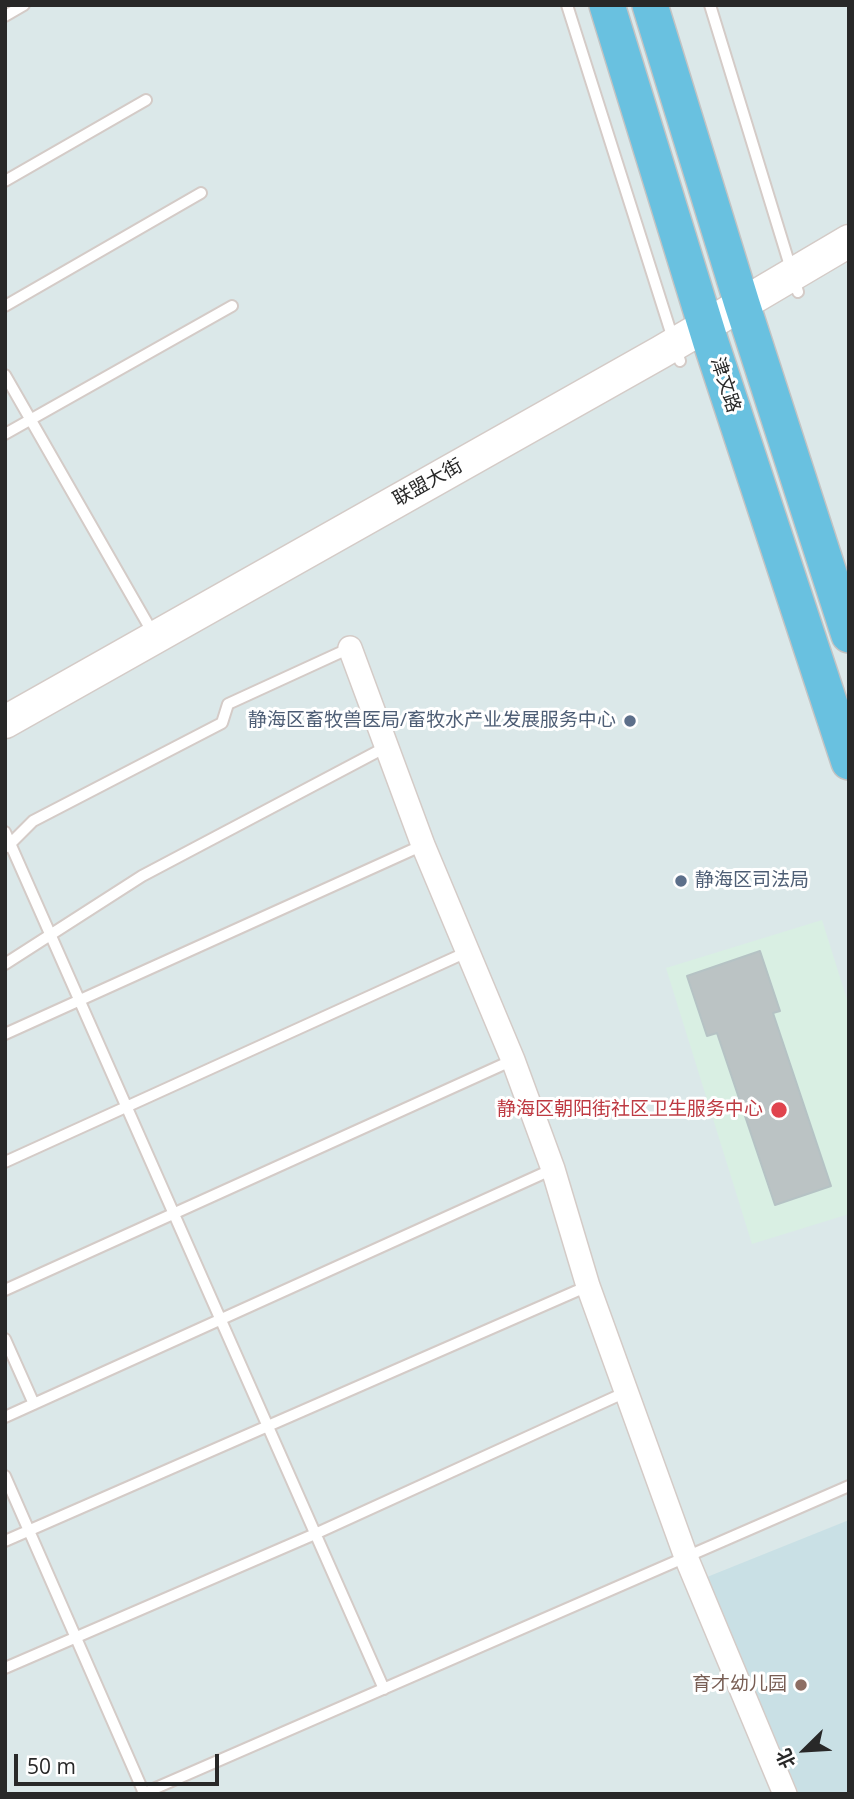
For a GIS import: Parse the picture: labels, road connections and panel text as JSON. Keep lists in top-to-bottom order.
{
  "streets": {
    "main road": ["津文路", "联盟大街"]
  },
  "crossings": [
    ["津文路", "联盟大街"]
  ],
  "places": [
    "静海区畜牧兽医局/畜牧水产业发展服务中心",
    "静海区司法局",
    "静海区朝阳街社区卫生服务中心",
    "育才幼儿园"
  ],
  "scale_bar": "50 m",
  "north": "bottom left"
}
